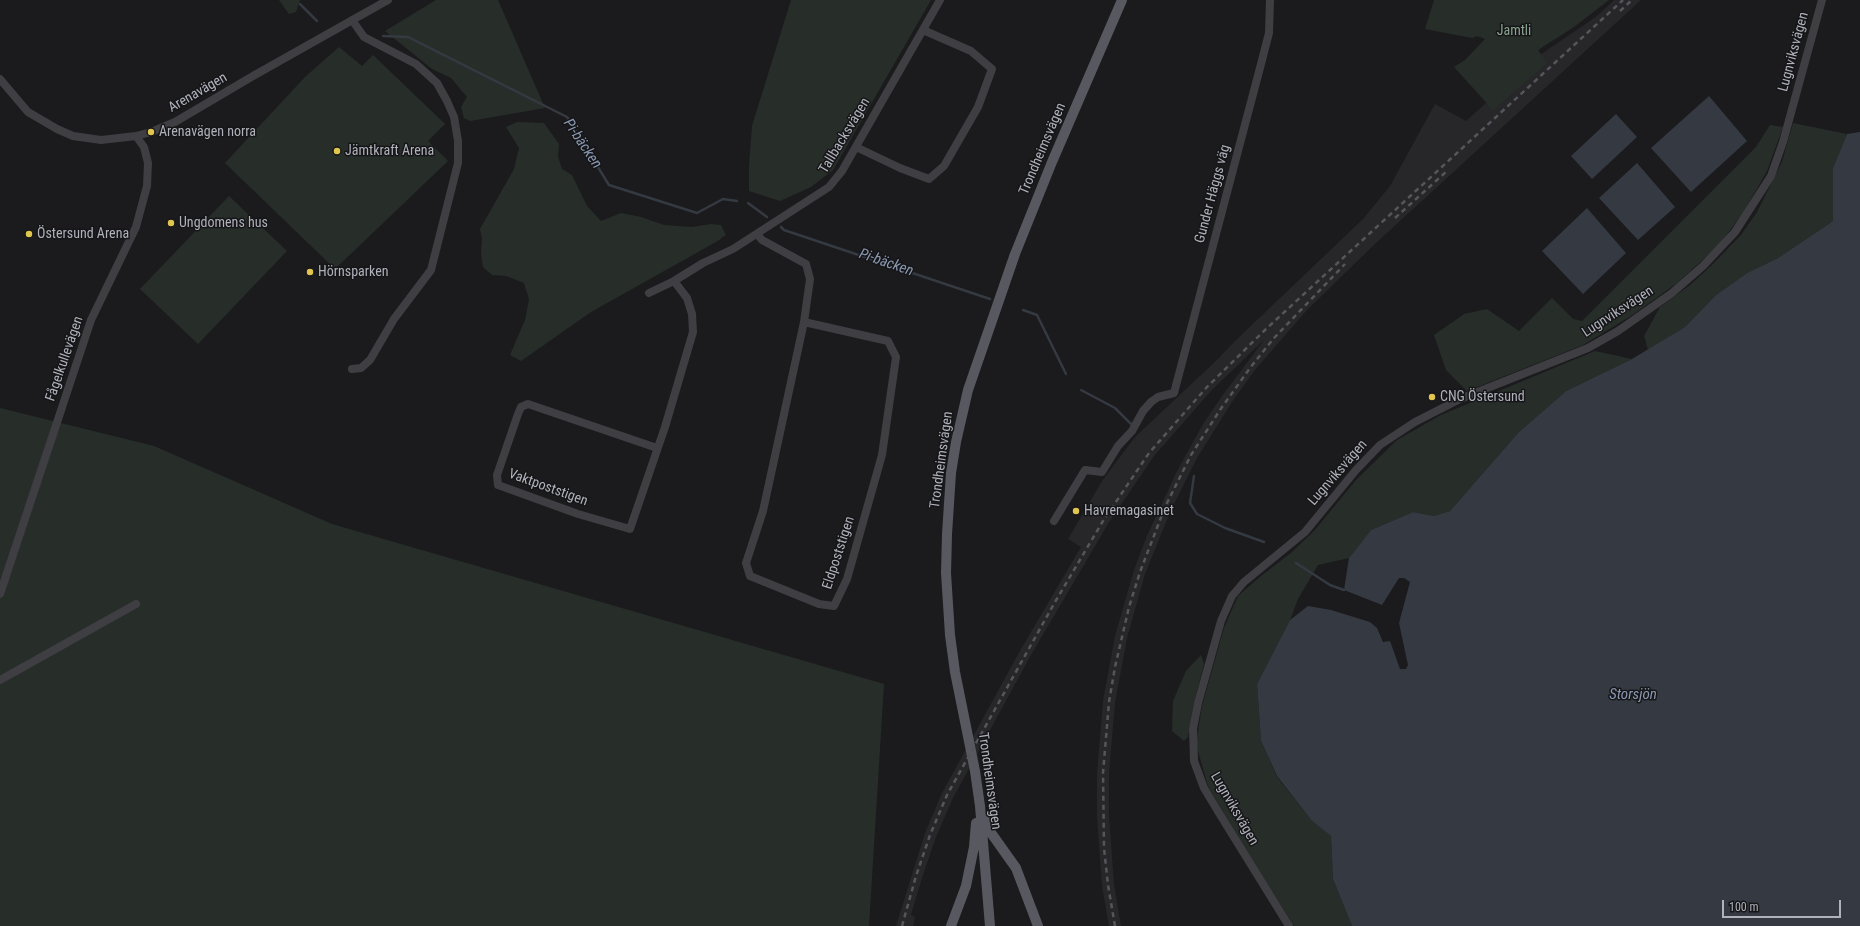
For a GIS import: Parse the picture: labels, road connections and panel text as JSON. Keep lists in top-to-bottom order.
{
  "streets": {
    "main road": ["Trondheimsvägen"],
    "street": [
      "Lugnviksvägen",
      "Arenavägen",
      "Tallbacksvägen",
      "Gunder Häggs väg",
      "Fågelkullevägen",
      "Vaktpoststigen",
      "Eldpoststigen"
    ]
  },
  "crossings": [
    ["Arenavägen", "Fågelkullevägen"],
    ["Tallbacksvägen", "Vaktpoststigen"],
    ["Tallbacksvägen", "Eldpoststigen"]
  ],
  "water": ["Pi-bäcken", "Storsjön"],
  "parks": ["Jamtli"],
  "places": [
    "Arenavägen norra",
    "Jämtkraft Arena",
    "Ungdomens hus",
    "Östersund Arena",
    "Hörnsparken",
    "CNG Östersund",
    "Havremagasinet"
  ],
  "scale_bar": "100 m"
}
